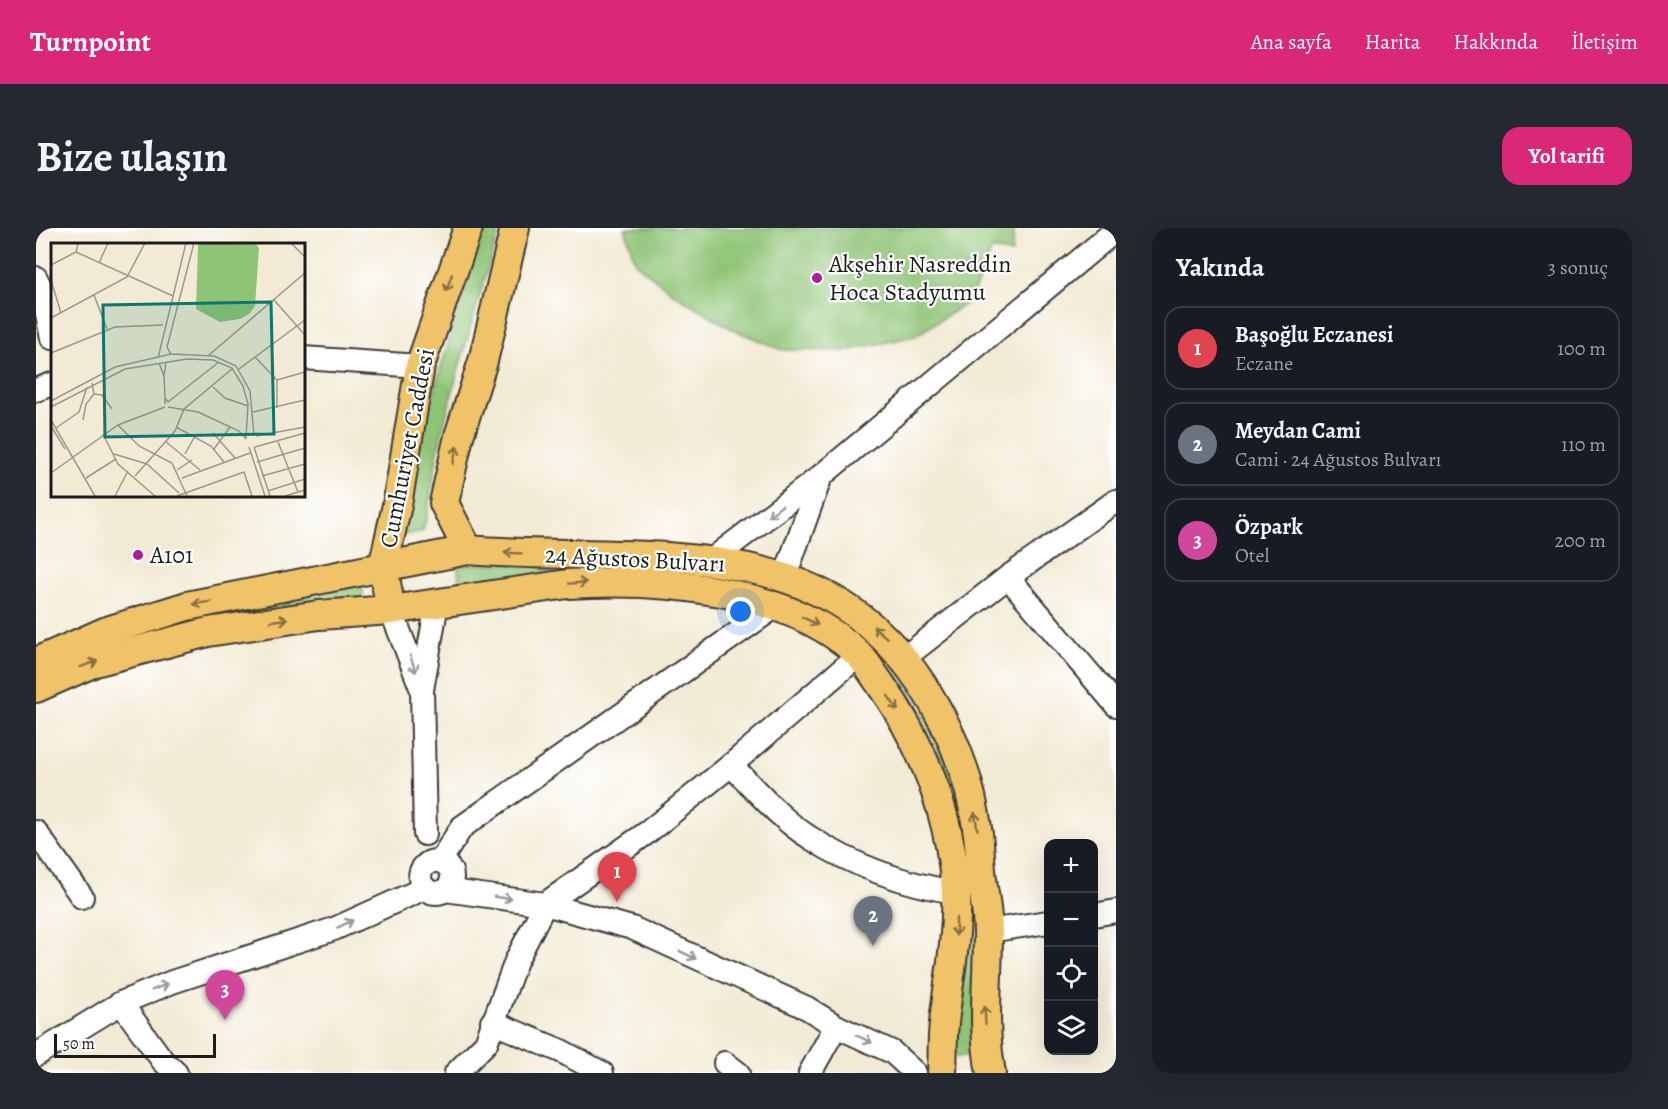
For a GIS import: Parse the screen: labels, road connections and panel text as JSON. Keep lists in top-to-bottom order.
{
  "streets": {
    "main road": ["Cumhuriyet Caddesi", "24 Ağustos Bulvarı"]
  },
  "crossings": [
    ["Cumhuriyet Caddesi", "24 Ağustos Bulvarı"]
  ],
  "places": ["Akşehir Nasreddin Hoca Stadyumu", "A101"],
  "scale_bar": "50 m",
  "page": {
    "header": "Turnpoint",
    "nav": [
      "Ana sayfa",
      "Harita",
      "Hakkında",
      "İletişim"
    ],
    "buttons": "Yol tarifi",
    "title": "Bize ulaşın",
    "heading": ["Yakında", "3 sonuç"],
    "list": [
      {
        "mark": "1",
        "name": "Başoğlu Eczanesi",
        "note": "Eczane",
        "value": "100 m"
      },
      {
        "mark": "2",
        "name": "Meydan Cami",
        "note": "Cami · 24 Ağustos Bulvarı",
        "value": "110 m"
      },
      {
        "mark": "3",
        "name": "Özpark",
        "note": "Otel",
        "value": "200 m"
      }
    ],
    "map_buttons": ["+", "−"],
    "pins": ["1", "2", "3"],
    "scale": "50 m"
  }
}
